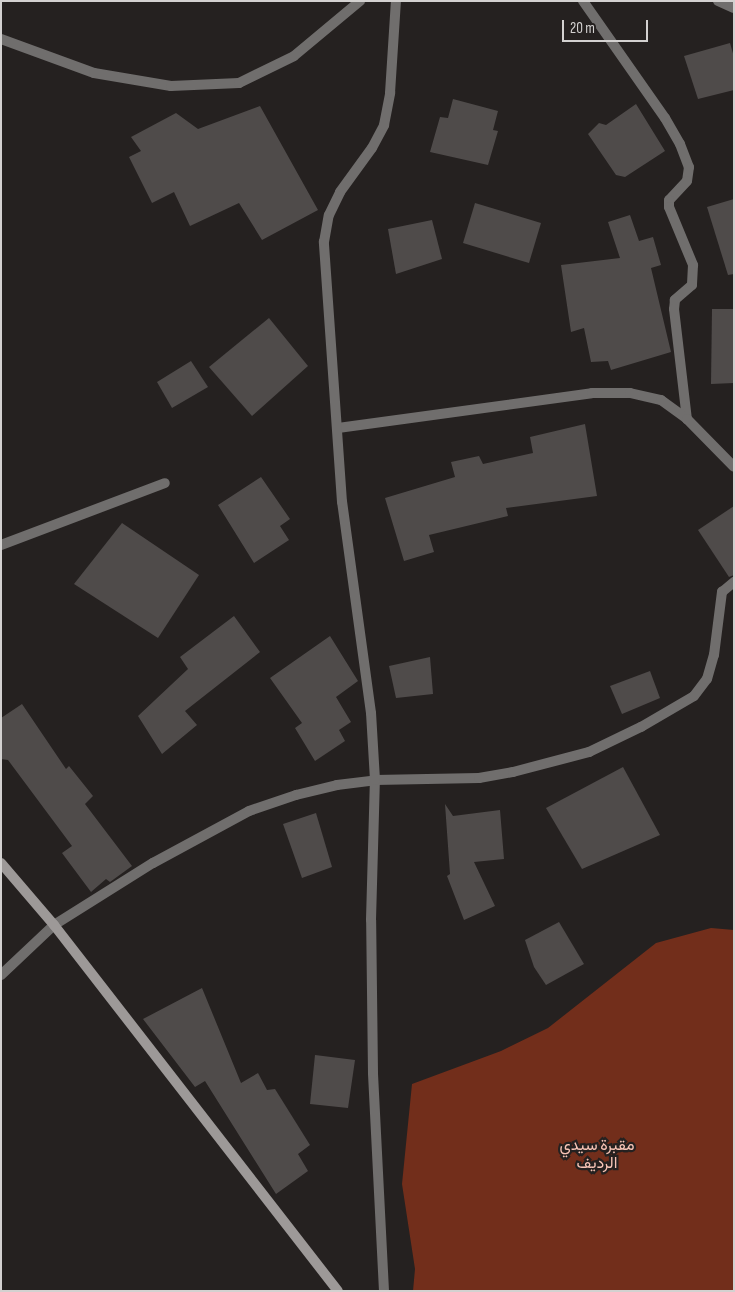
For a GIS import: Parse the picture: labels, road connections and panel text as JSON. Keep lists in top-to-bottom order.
{
  "parks": ["مقبرة سيدي الرديف"],
  "scale_bar": "20 m"
}
